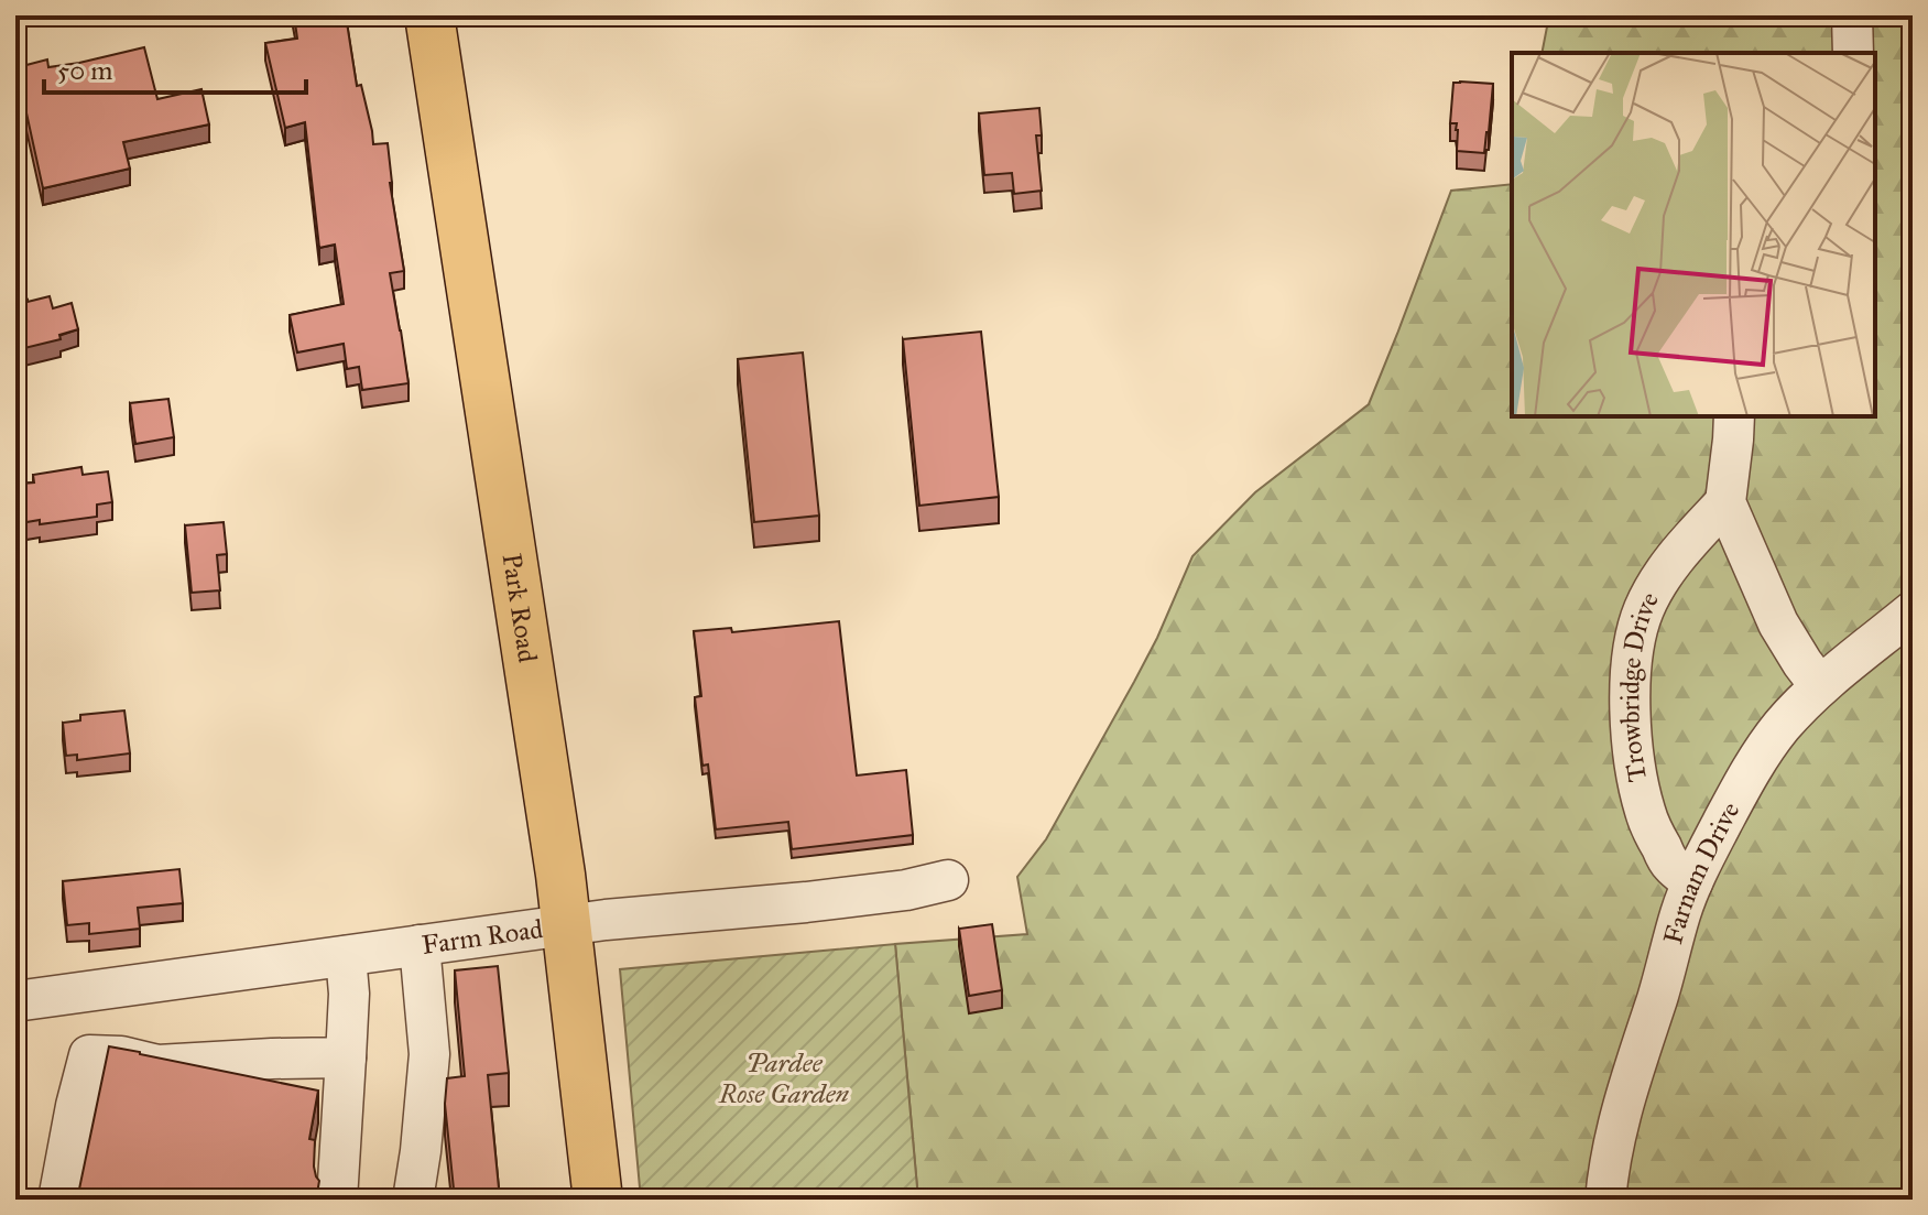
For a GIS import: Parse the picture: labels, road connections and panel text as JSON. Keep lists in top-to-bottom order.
{
  "streets": {
    "main road": ["Park Road"],
    "street": ["Trowbridge Drive", "Farnam Drive", "Farm Road"]
  },
  "crossings": [
    ["Park Road", "Farm Road"],
    ["Trowbridge Drive", "Farnam Drive"]
  ],
  "parks": ["Pardee Rose Garden"],
  "scale_bar": "50 m"
}
